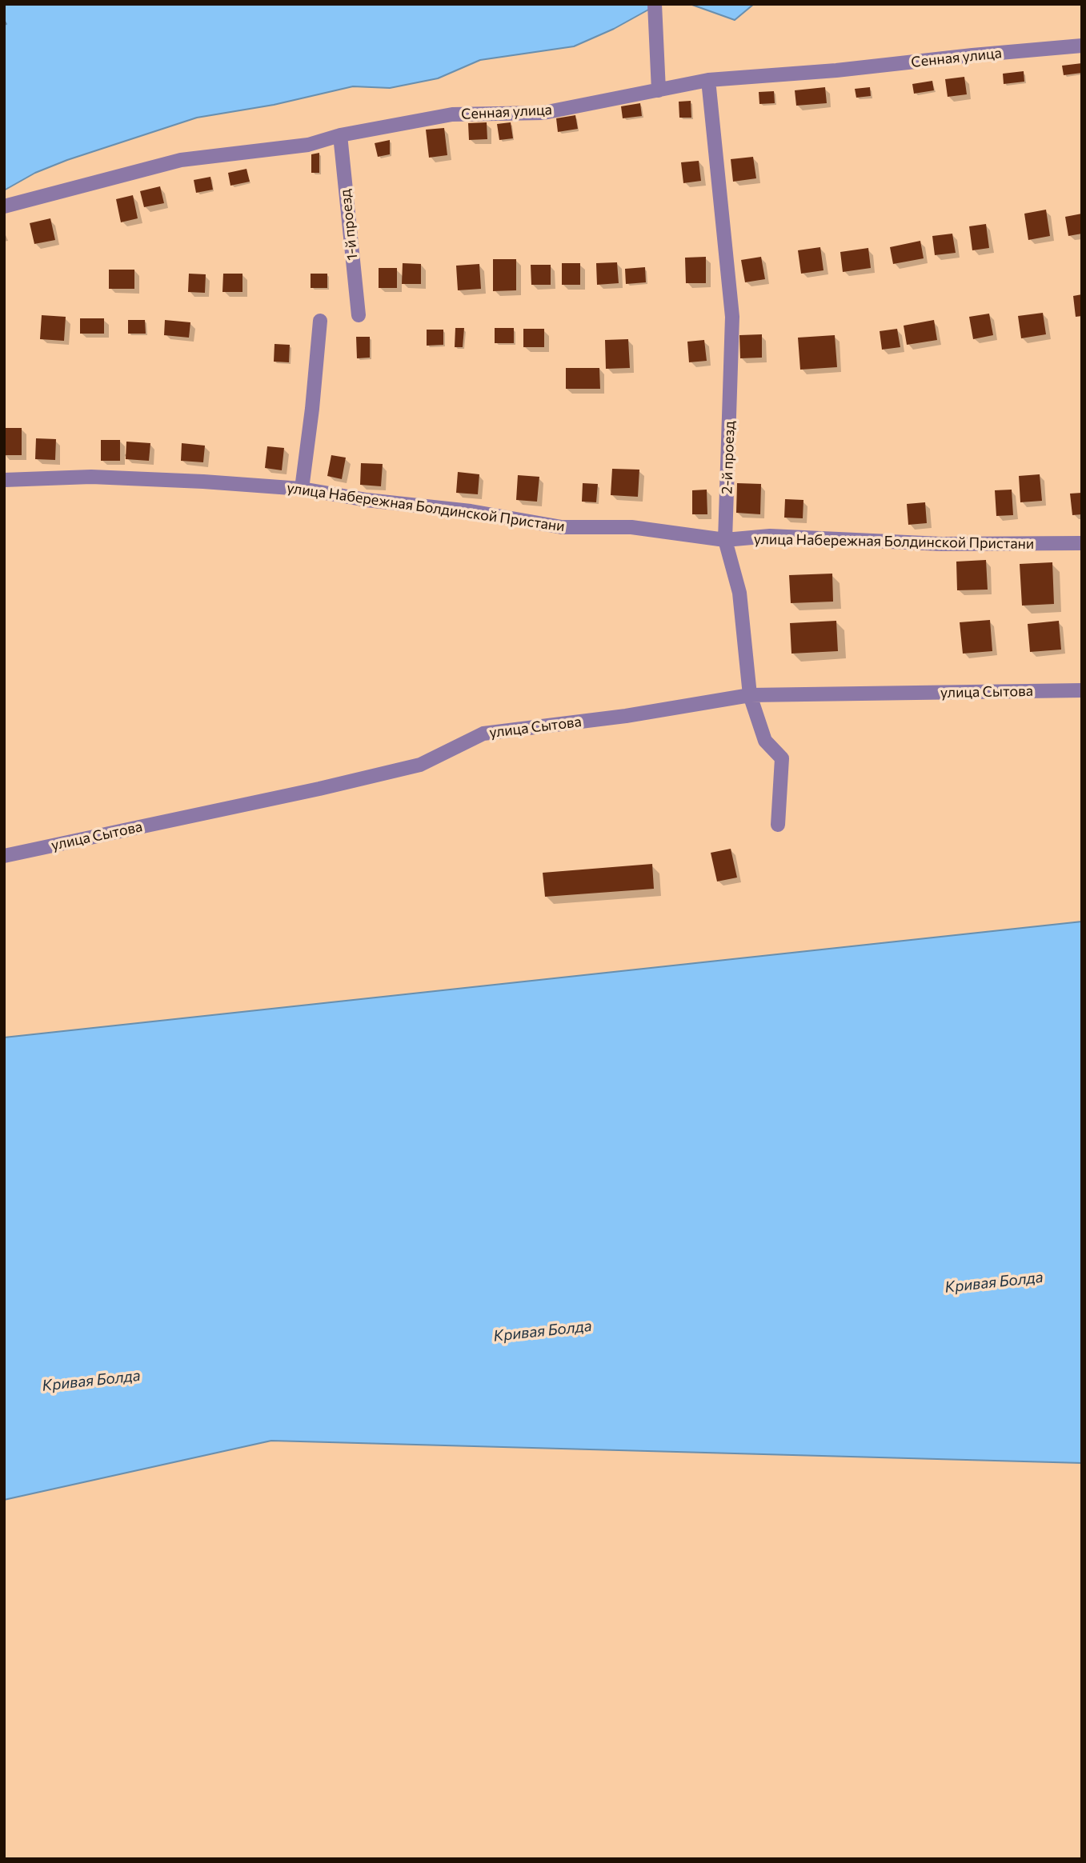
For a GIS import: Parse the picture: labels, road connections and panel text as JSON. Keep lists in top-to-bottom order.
{
  "streets": {
    "street": [
      "Сенная улица",
      "1-й проезд",
      "2-й проезд",
      "улица Набережная Болдинской Пристани",
      "улица Сытова"
    ]
  },
  "crossings": [
    ["Сенная улица", "1-й проезд"],
    ["Сенная улица", "2-й проезд"],
    ["2-й проезд", "улица Набережная Болдинской Пристани"],
    ["2-й проезд", "улица Сытова"]
  ],
  "water": ["Кривая Болда"]
}
